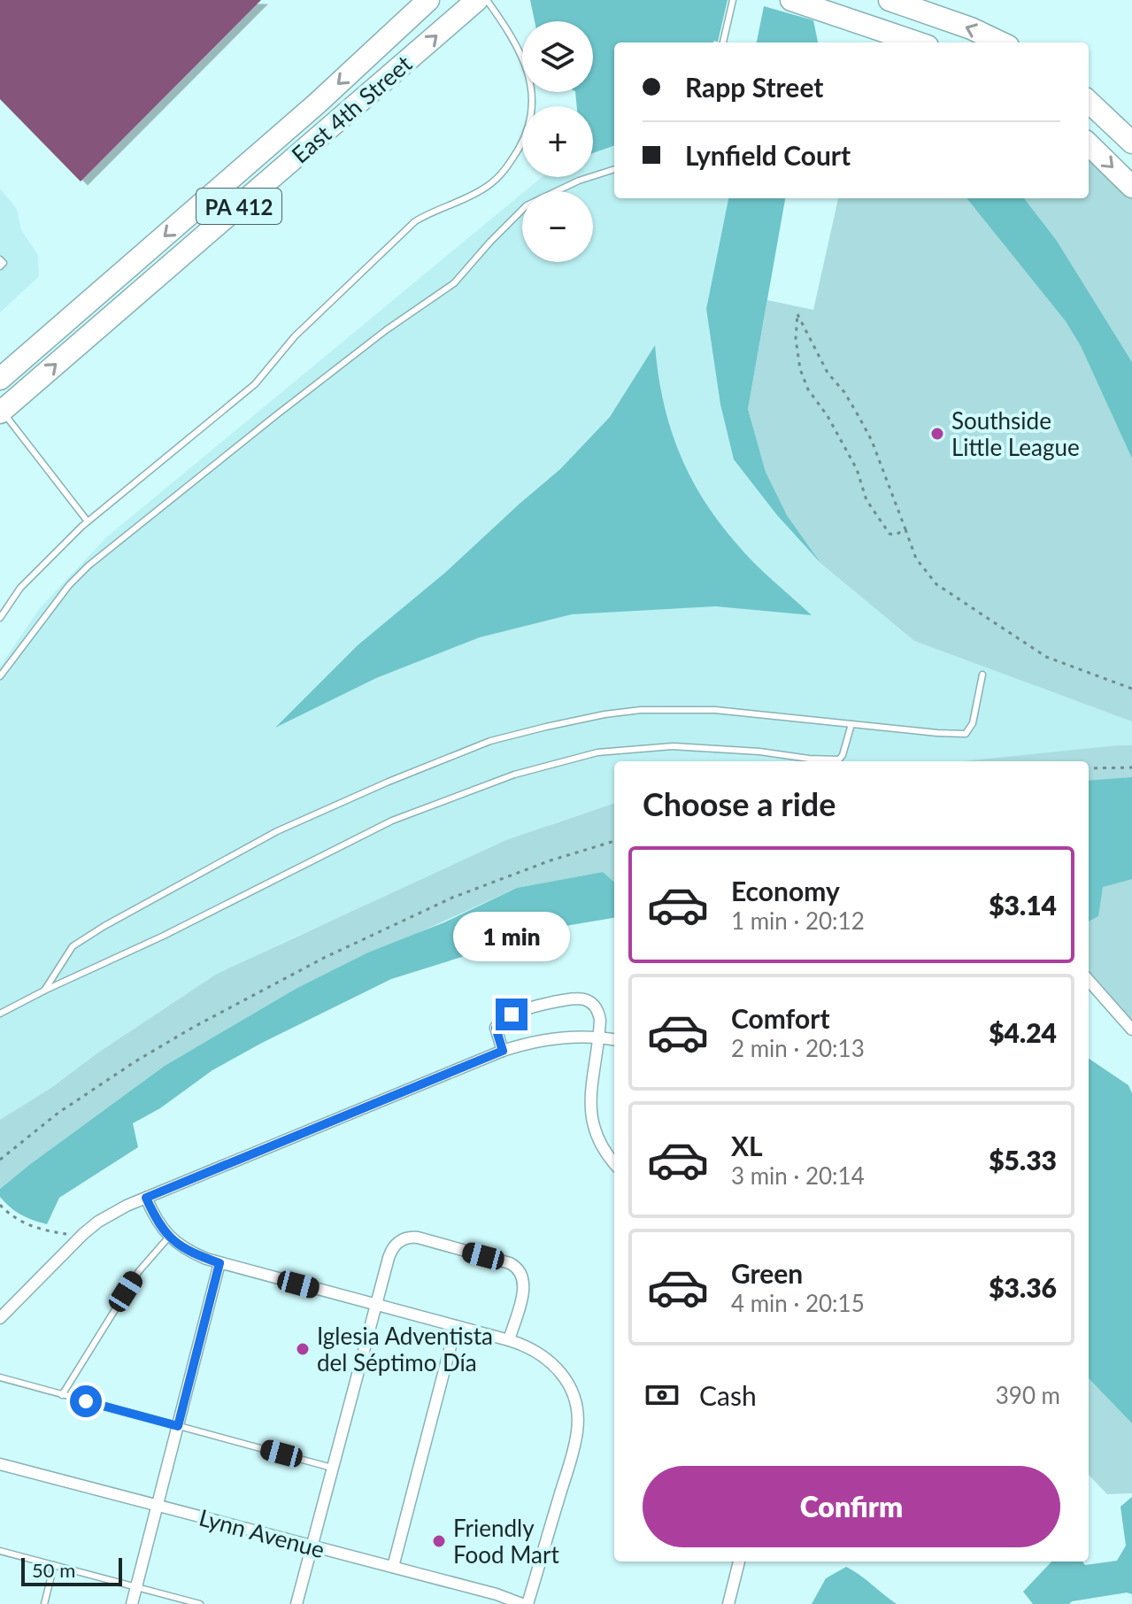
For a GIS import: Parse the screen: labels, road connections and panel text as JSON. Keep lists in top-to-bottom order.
{
  "streets": {
    "highway": ["East 4th Street", "PA 412"],
    "street": ["Lynn Avenue"]
  },
  "places": ["Southside Little League", "Iglesia Adventista del Séptimo Día", "Friendly Food Mart"],
  "scale_bar": "50 m",
  "page": {
    "map_buttons": ["+", "−"],
    "banner": ["Rapp Street", "Lynfield Court"],
    "heading": "Choose a ride",
    "list": [
      {
        "name": "Economy",
        "note": "1 min · 20:12",
        "value": "$3.14"
      },
      {
        "name": "Comfort",
        "note": "2 min · 20:13",
        "value": "$4.24"
      },
      {
        "name": "XL",
        "note": "3 min · 20:14",
        "value": "$5.33"
      },
      {
        "name": "Green",
        "note": "4 min · 20:15",
        "value": "$3.36"
      }
    ],
    "bubble": "1 min",
    "pay": ["Cash", "390 m"],
    "buttons": "Confirm",
    "scale": "50 m"
  }
}
